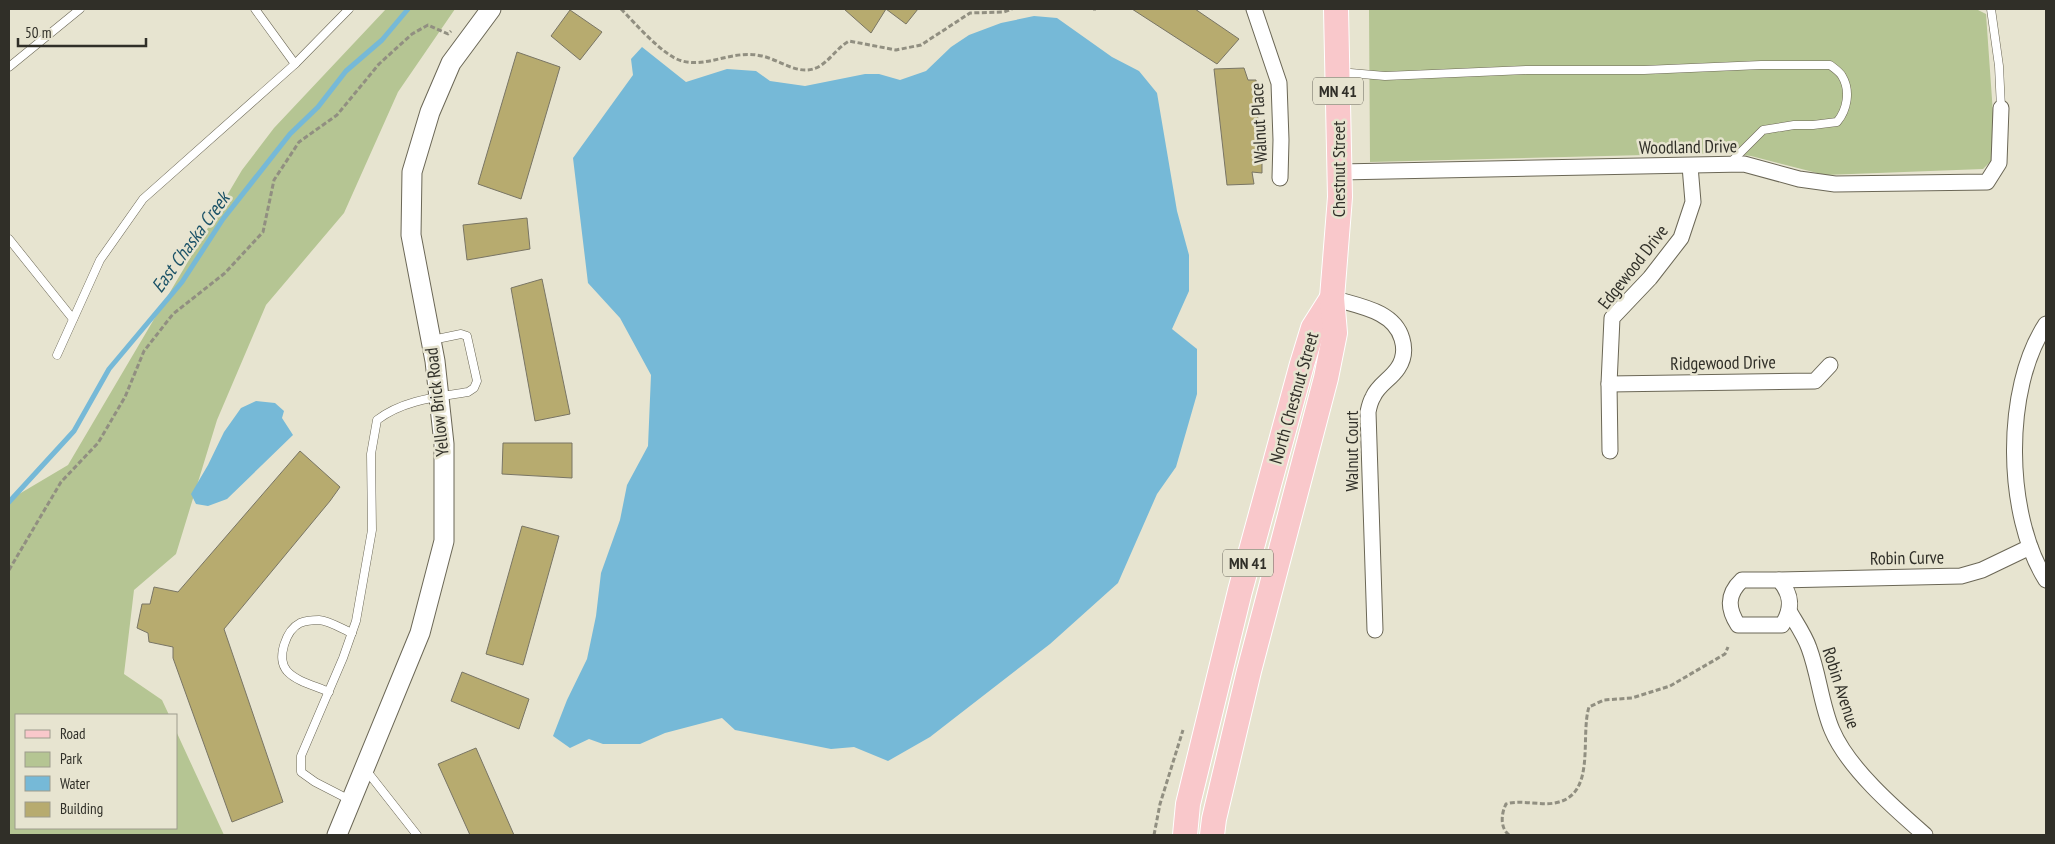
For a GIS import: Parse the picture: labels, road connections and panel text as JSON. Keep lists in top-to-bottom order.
{
  "streets": {
    "main road": ["MN 41", "Chestnut Street", "North Chestnut Street"],
    "street": [
      "Walnut Place",
      "Woodland Drive",
      "Edgewood Drive",
      "Ridgewood Drive",
      "Yellow Brick Road",
      "Walnut Court",
      "Robin Curve",
      "Robin Avenue"
    ]
  },
  "crossings": [
    ["Woodland Drive", "Chestnut Street"],
    ["Woodland Drive", "Edgewood Drive"],
    ["Chestnut Street", "North Chestnut Street"],
    ["Chestnut Street", "Walnut Court"],
    ["Edgewood Drive", "Ridgewood Drive"],
    ["North Chestnut Street", "Walnut Court"],
    ["Robin Curve", "Robin Avenue"]
  ],
  "water": ["East Chaska Creek"],
  "legend": [
    "Road",
    "Park",
    "Water",
    "Building"
  ],
  "scale_bar": "50 m"
}
